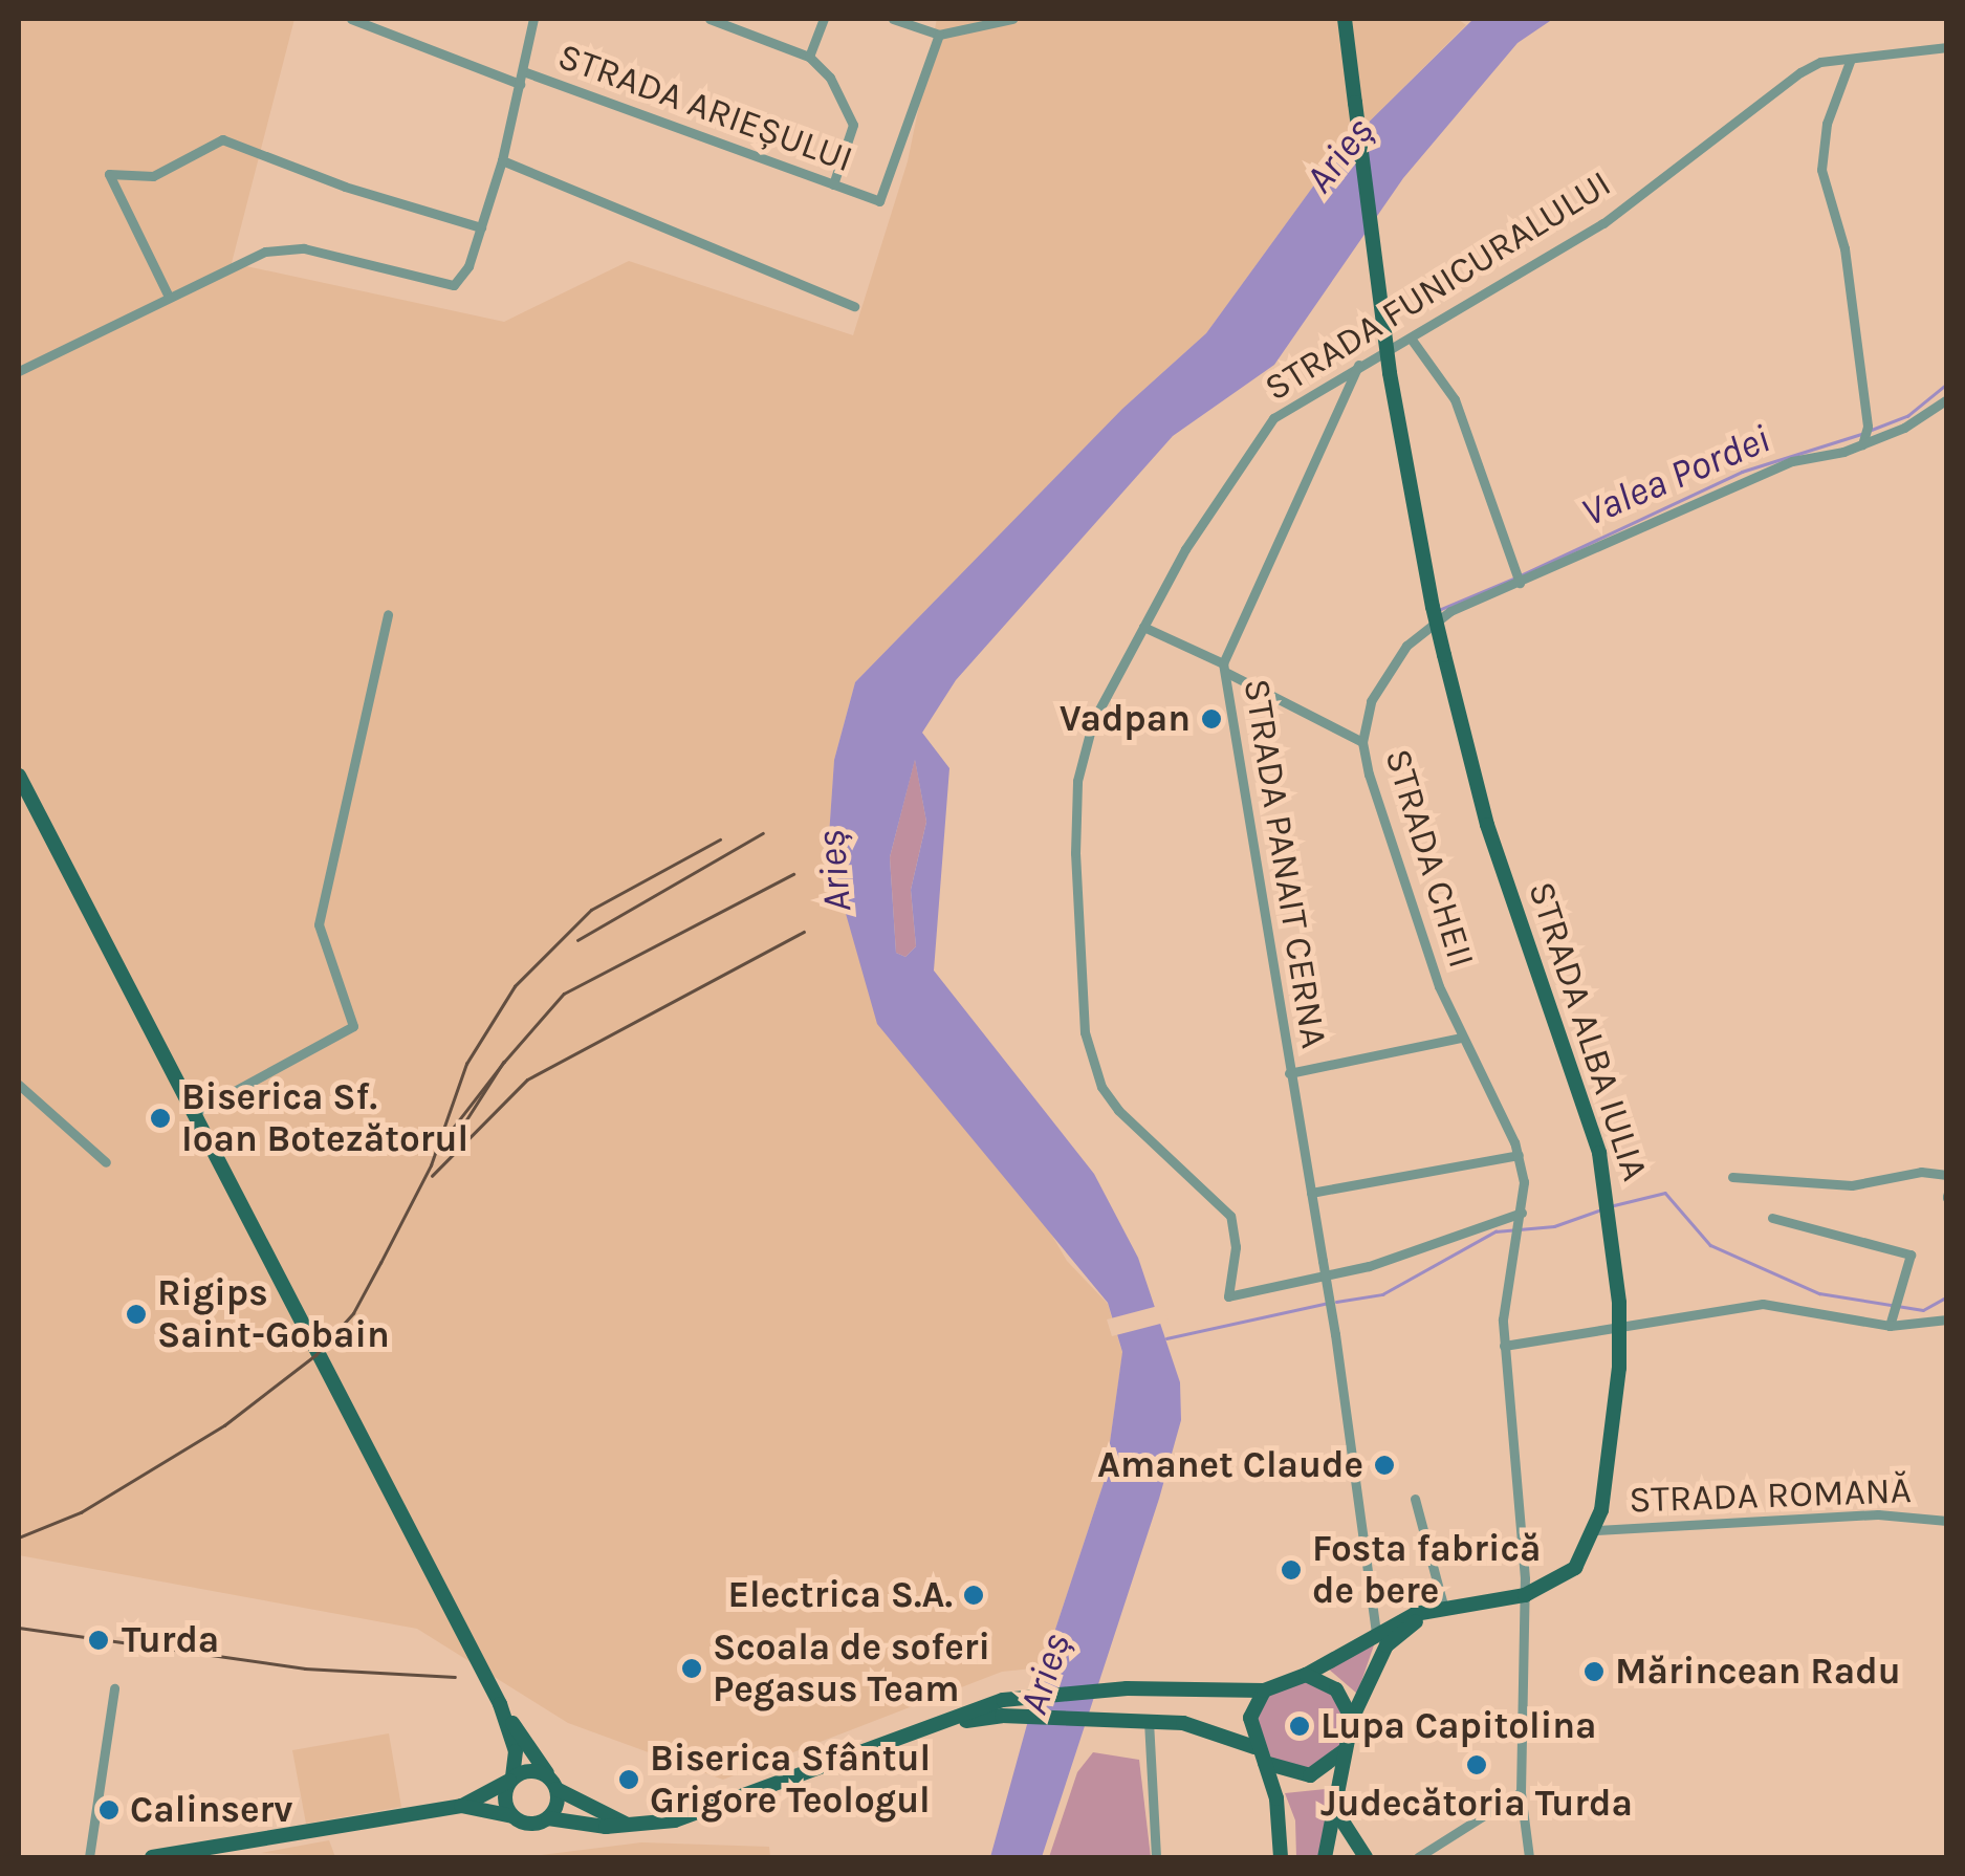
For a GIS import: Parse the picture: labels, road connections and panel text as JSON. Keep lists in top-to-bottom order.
{
  "streets": {
    "main road": ["STRADA ALBA IULIA"],
    "street": [
      "STRADA ARIEȘULUI",
      "STRADA FUNICURALULUI",
      "STRADA CHEII",
      "STRADA PANAIT CERNA",
      "STRADA ROMANĂ"
    ]
  },
  "crossings": [
    ["STRADA FUNICURALULUI", "STRADA CHEII"],
    ["STRADA FUNICURALULUI", "STRADA PANAIT CERNA"],
    ["STRADA CHEII", "STRADA ALBA IULIA"],
    ["STRADA ALBA IULIA", "STRADA ROMANĂ"]
  ],
  "water": ["Arieș", "Valea Pordei"],
  "places": [
    "Vadpan",
    "Biserica Sf. Ioan Botezătorul",
    "Rigips Saint-Gobain",
    "Amanet Claude",
    "Fosta fabrică de bere",
    "Electrica S.A.",
    "Turda",
    "Scoala de soferi Pegasus Team",
    "Mărincean Radu",
    "Lupa Capitolina",
    "Judecătoria Turda",
    "Biserica Sfântul Grigore Teologul",
    "Calinserv"
  ]
}
